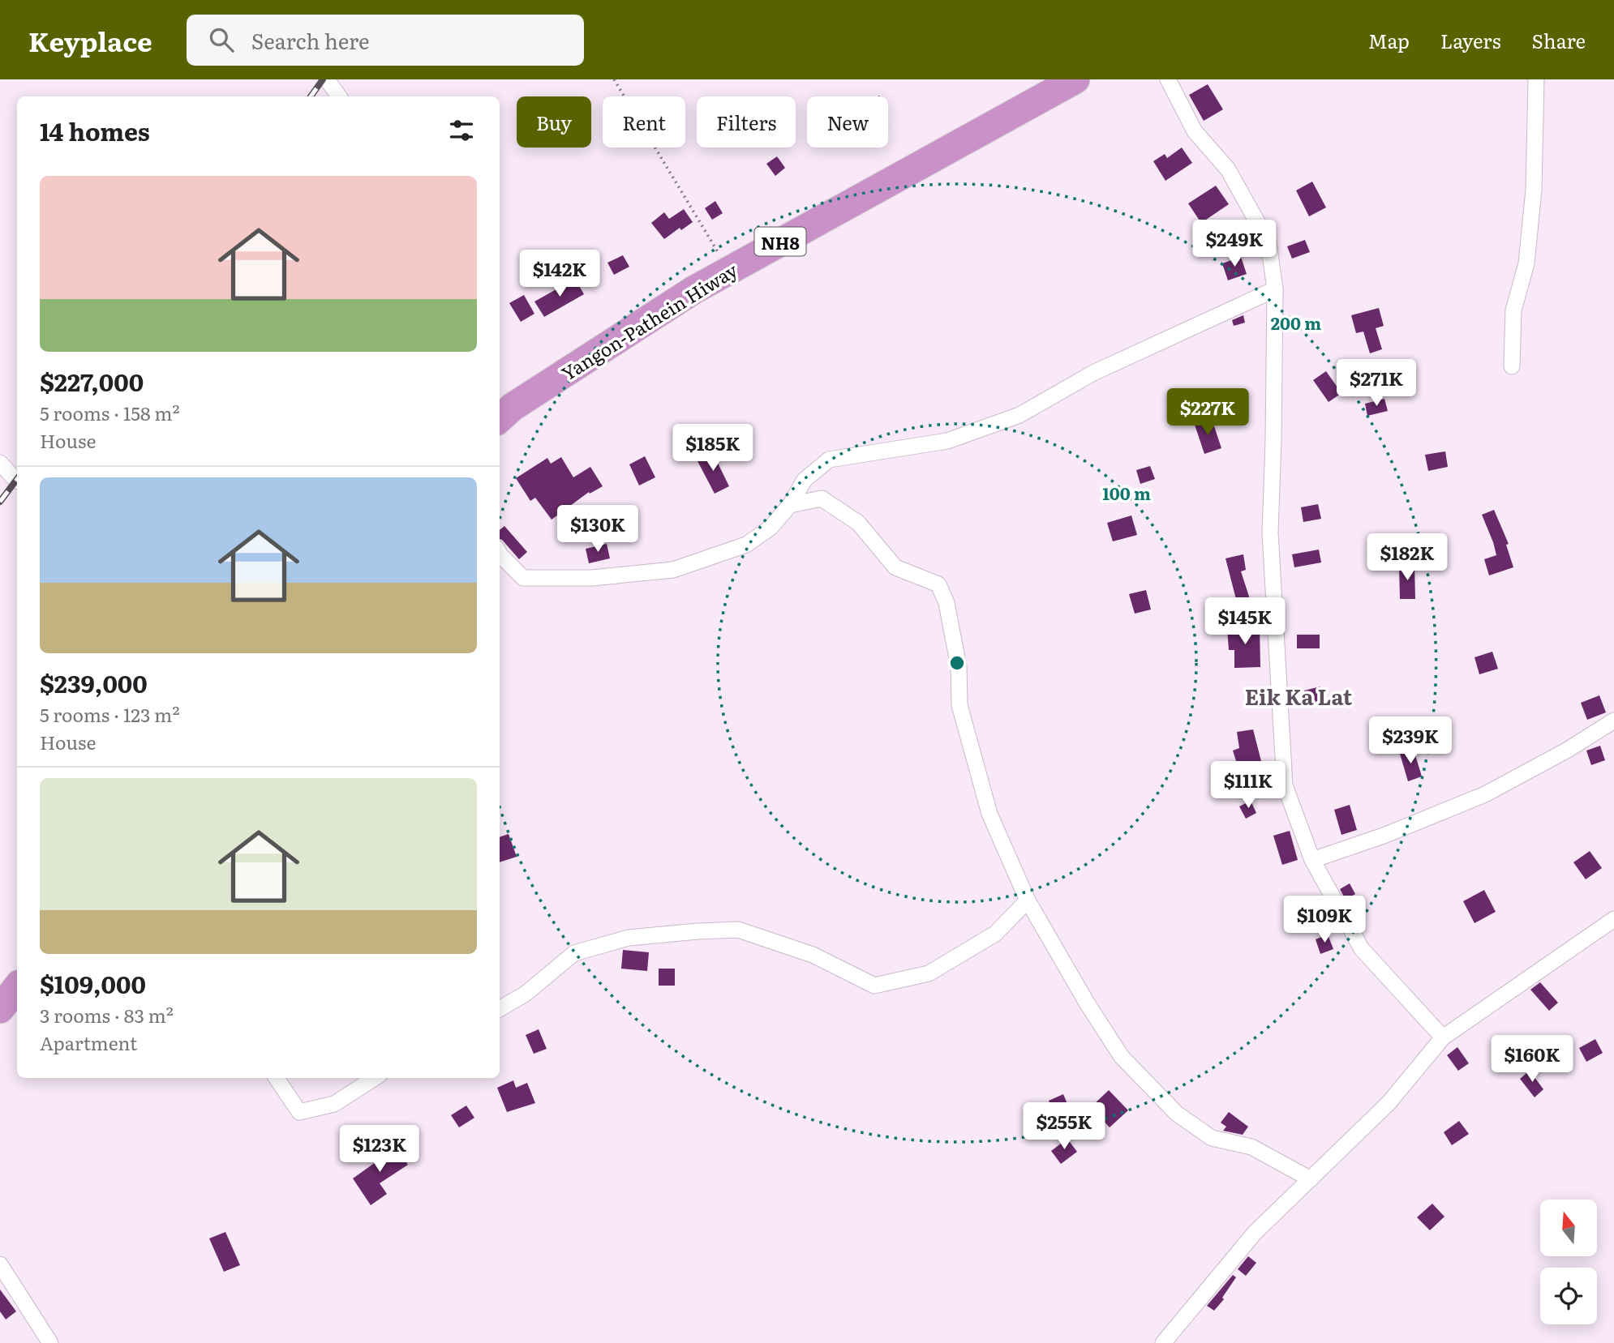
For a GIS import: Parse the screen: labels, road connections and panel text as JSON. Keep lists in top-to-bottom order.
{
  "streets": {
    "highway": ["NH8", "Yangon-Pathein Hiway"]
  },
  "districts": ["Eik Ka Lat"],
  "north": "top",
  "page": {
    "header": "Keyplace",
    "search": "Search here",
    "nav": ["Map", "Layers", "Share"],
    "chip": [
      "Buy",
      "Rent",
      "Filters",
      "New"
    ],
    "heading": "14 homes",
    "list": [
      {
        "name": "$227,000",
        "note": "5 rooms · 158 m² · House"
      },
      {
        "name": "$239,000",
        "note": "5 rooms · 123 m² · House"
      },
      {
        "name": "$109,000",
        "note": "3 rooms · 83 m² · Apartment"
      }
    ],
    "price": [
      "$249K",
      "$142K",
      "$271K",
      "$227K",
      "$185K",
      "$130K",
      "$182K",
      "$145K",
      "$239K",
      "$111K",
      "$109K",
      "$160K",
      "$255K",
      "$123K"
    ]
  },
  "rings": ["200 m", "100 m"]
}
